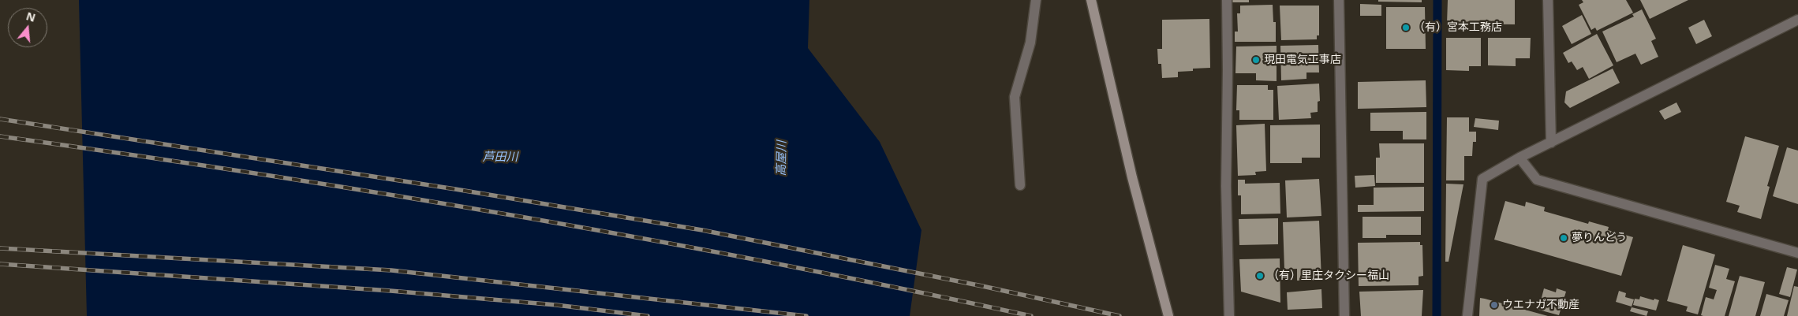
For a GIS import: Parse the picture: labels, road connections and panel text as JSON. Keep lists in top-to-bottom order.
{
  "water": ["芦田川", "高屋川"],
  "places": [
    "（有）宮本工務店",
    "現田電気工事店",
    "夢りんどう",
    "（有）里庄タクシー福山",
    "ウエナガ不動産"
  ],
  "north": "top"
}
